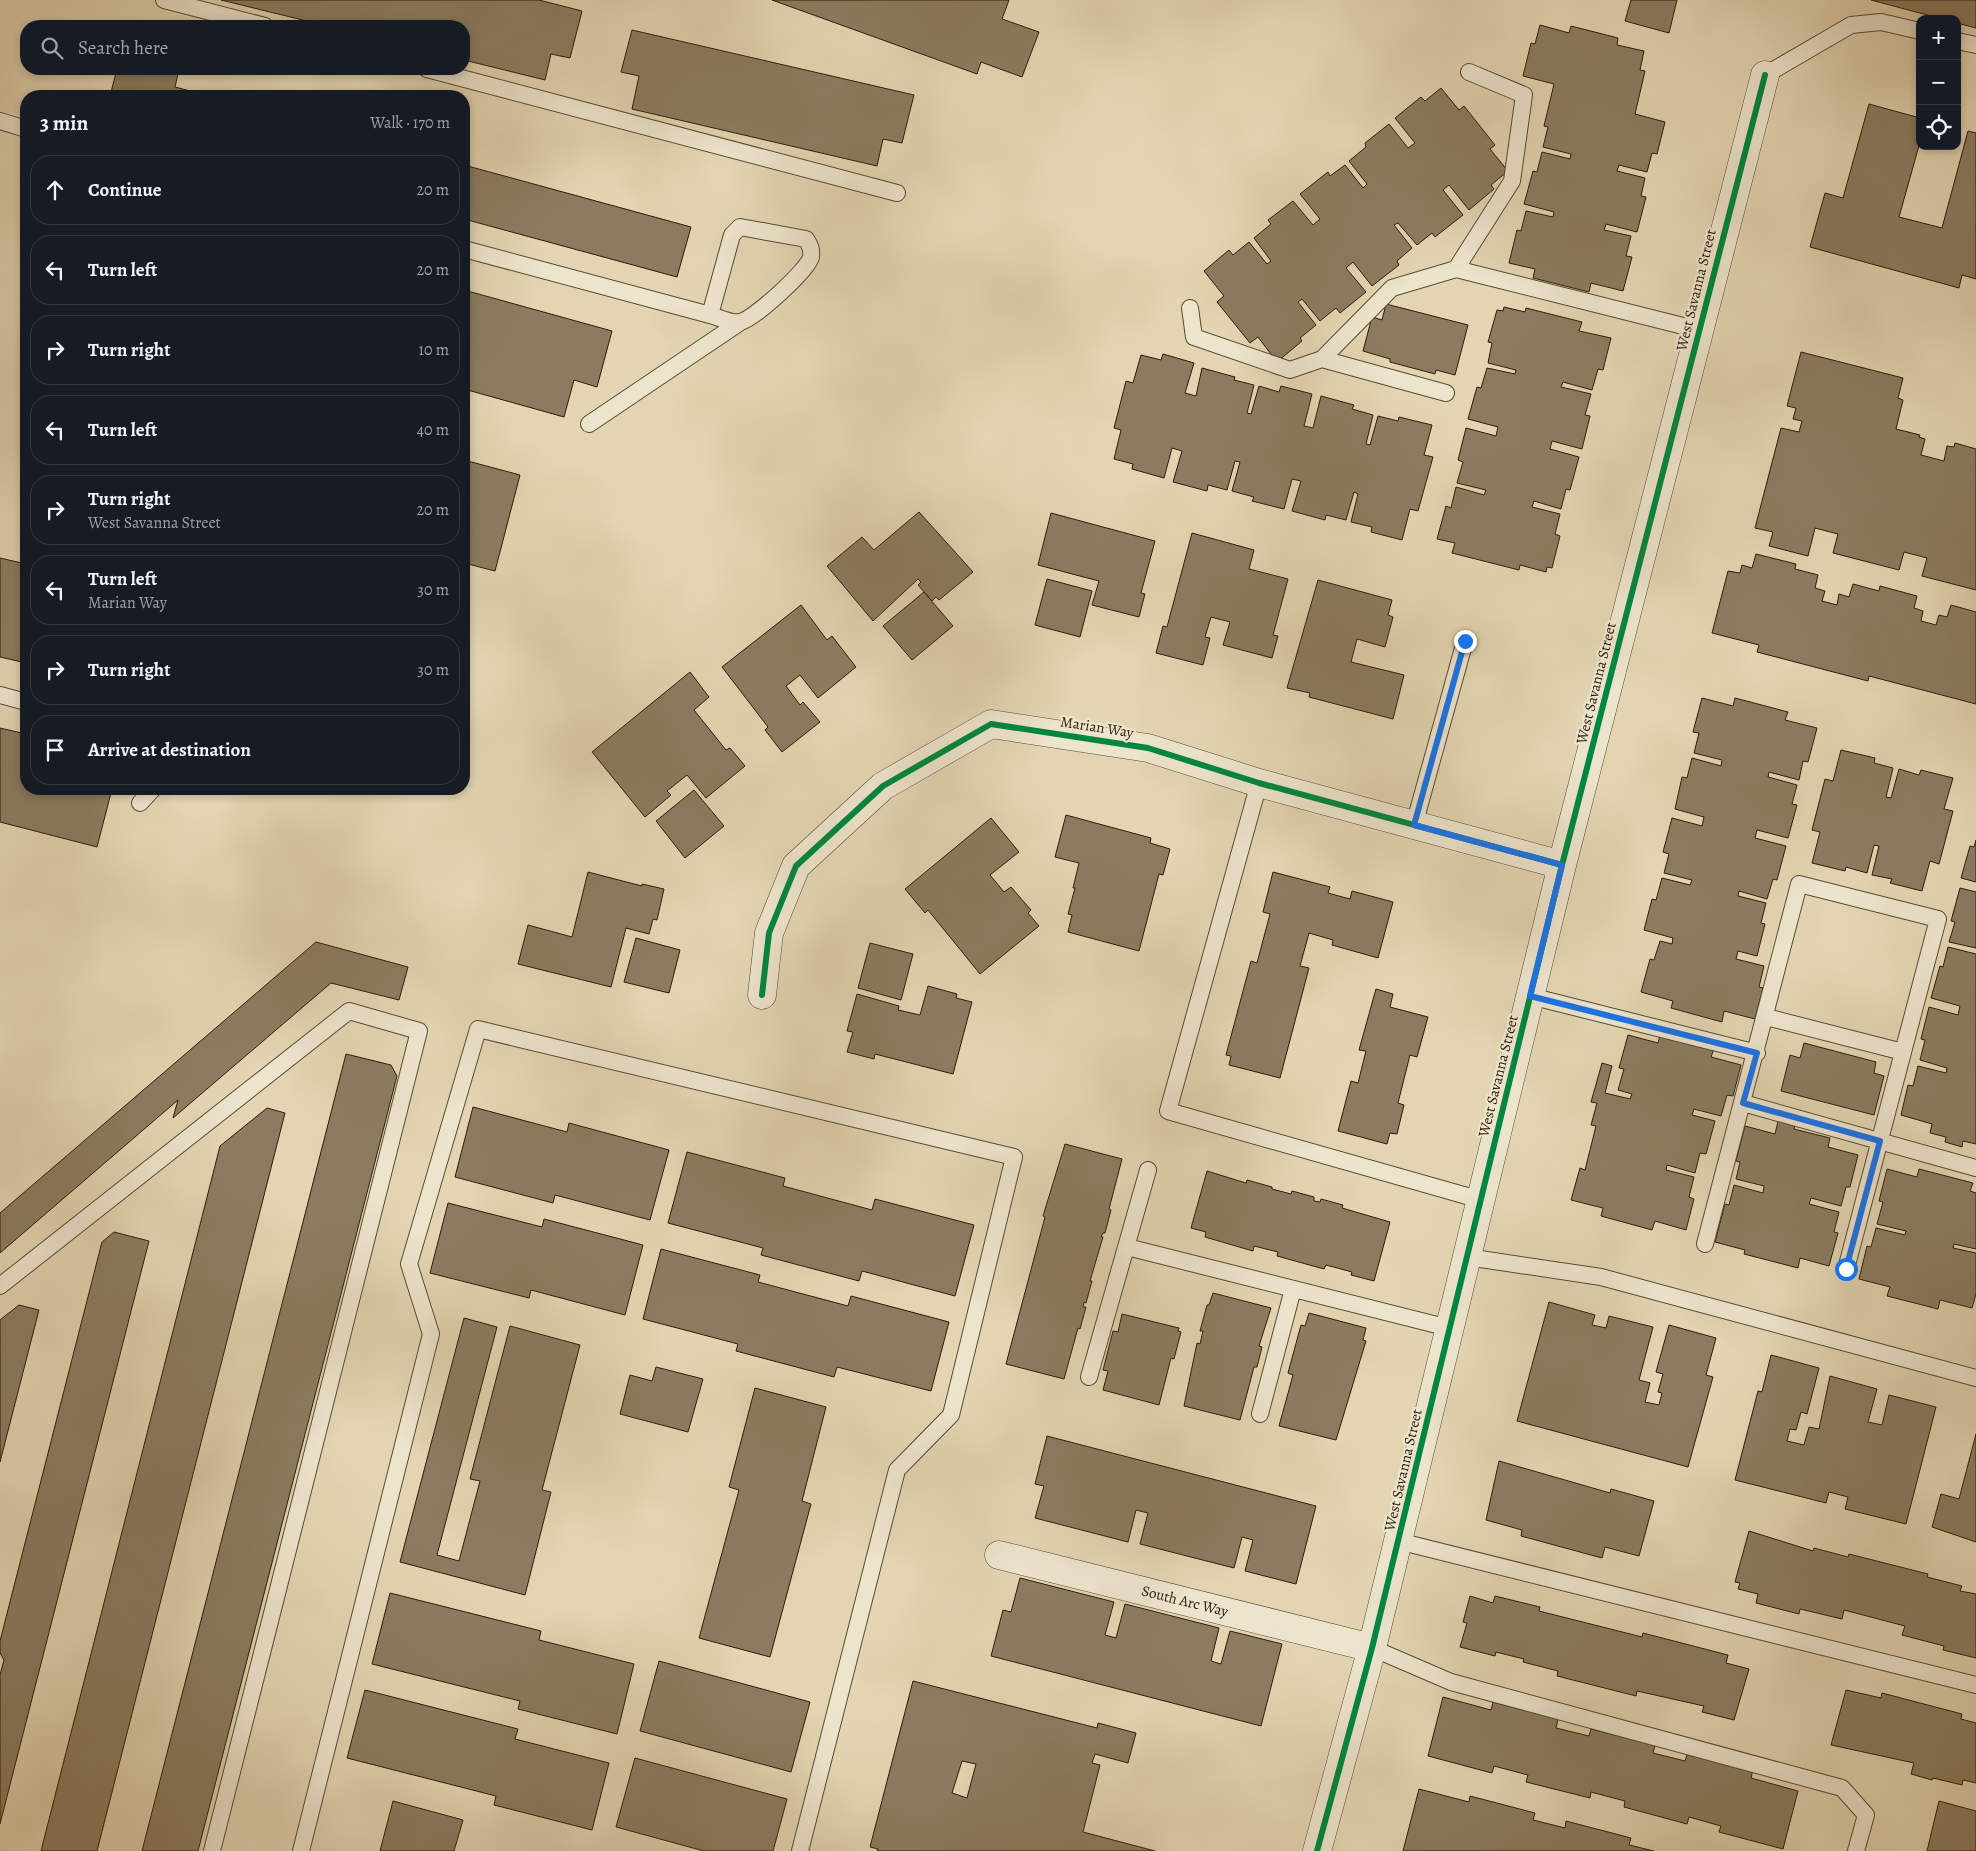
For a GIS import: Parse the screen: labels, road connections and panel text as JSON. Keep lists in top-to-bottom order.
{
  "streets": {
    "street": ["West Savanna Street", "Marian Way", "South Arc Way"]
  },
  "crossings": [
    ["West Savanna Street", "Marian Way"],
    ["West Savanna Street", "South Arc Way"]
  ],
  "page": {
    "map_buttons": ["+", "−"],
    "search": "Search here",
    "heading": ["3 min", "Walk · 170 m"],
    "list": [
      ["Continue", "20 m"],
      ["Turn left", "20 m"],
      ["Turn right", "10 m"],
      ["Turn left", "40 m"],
      ["Turn right", "West Savanna Street", "20 m"],
      ["Turn left", "Marian Way", "30 m"],
      ["Turn right", "30 m"],
      "Arrive at destination"
    ]
  }
}
